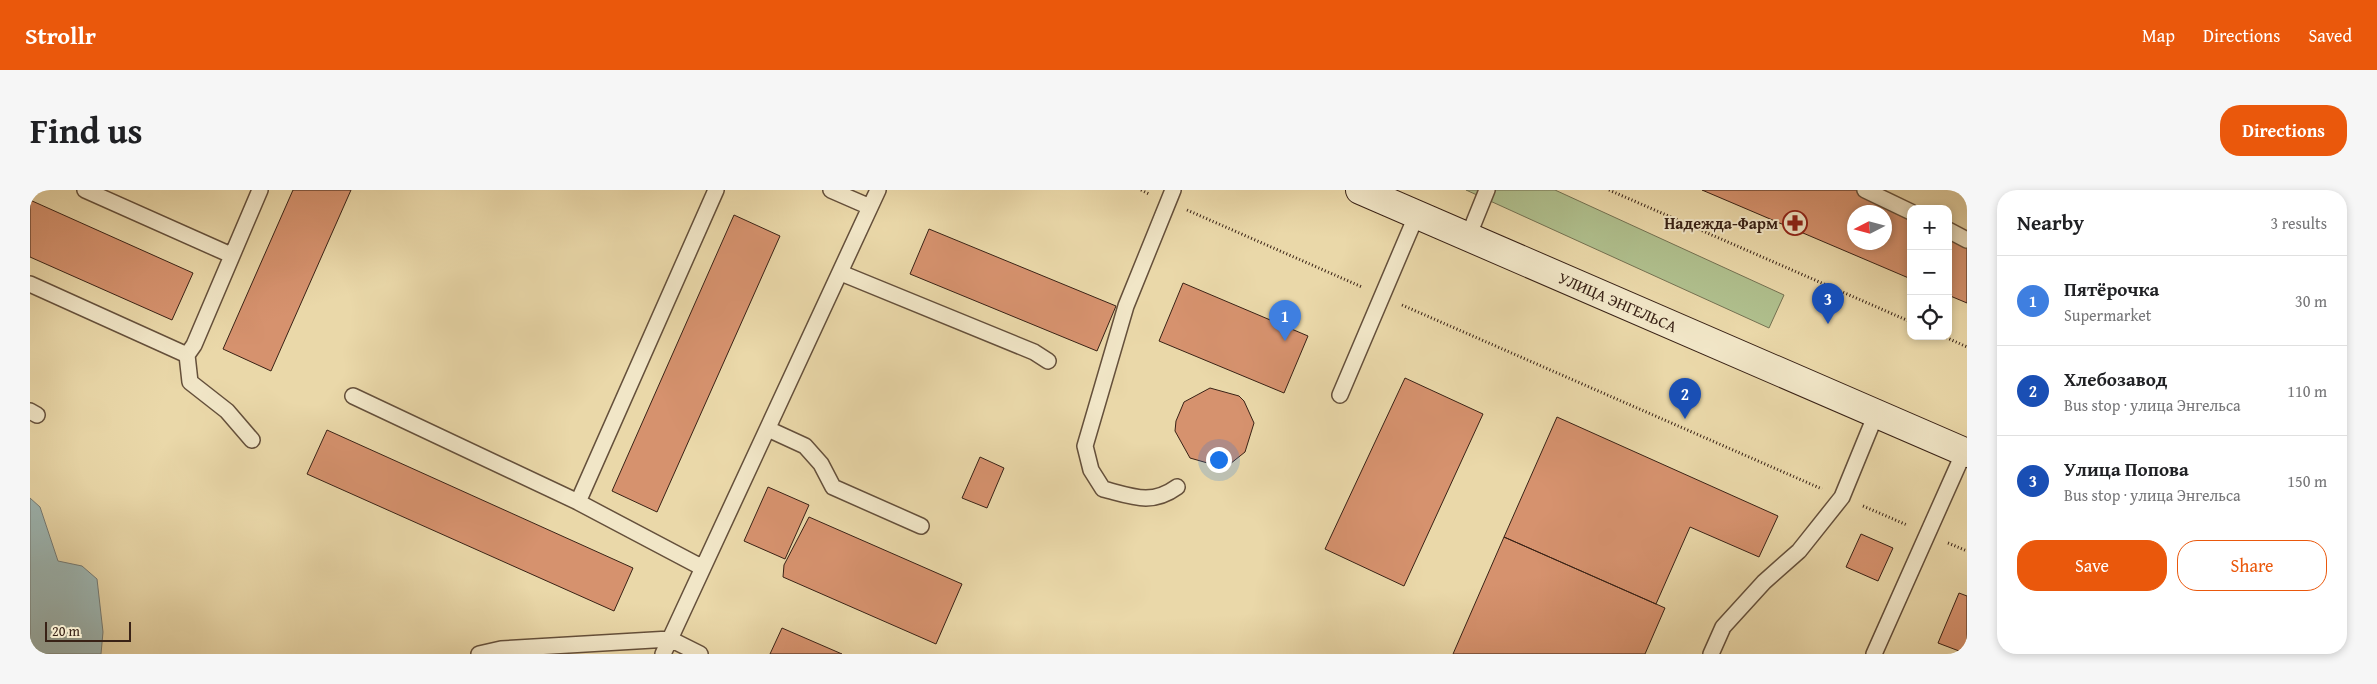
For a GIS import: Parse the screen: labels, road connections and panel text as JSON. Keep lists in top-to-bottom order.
{
  "streets": {
    "main road": ["УЛИЦА ЭНГЕЛЬСА"]
  },
  "places": {
    "pharmacy": ["Надежда-Фарм"]
  },
  "scale_bar": "20 m",
  "north": "left",
  "page": {
    "header": "Strollr",
    "nav": ["Map", "Directions", "Saved"],
    "title": "Find us",
    "buttons": [
      "Directions",
      ["Save", "Share"]
    ],
    "heading": ["Nearby", "3 results"],
    "map_buttons": ["+", "−"],
    "list": [
      {
        "mark": "1",
        "name": "Пятёрочка",
        "note": "Supermarket",
        "value": "30 m"
      },
      {
        "mark": "2",
        "name": "Хлебозавод",
        "note": "Bus stop · улица Энгельса",
        "value": "110 m"
      },
      {
        "mark": "3",
        "name": "Улица Попова",
        "note": "Bus stop · улица Энгельса",
        "value": "150 m"
      }
    ],
    "pins": ["3", "1", "2"],
    "scale": "20 m"
  }
}
